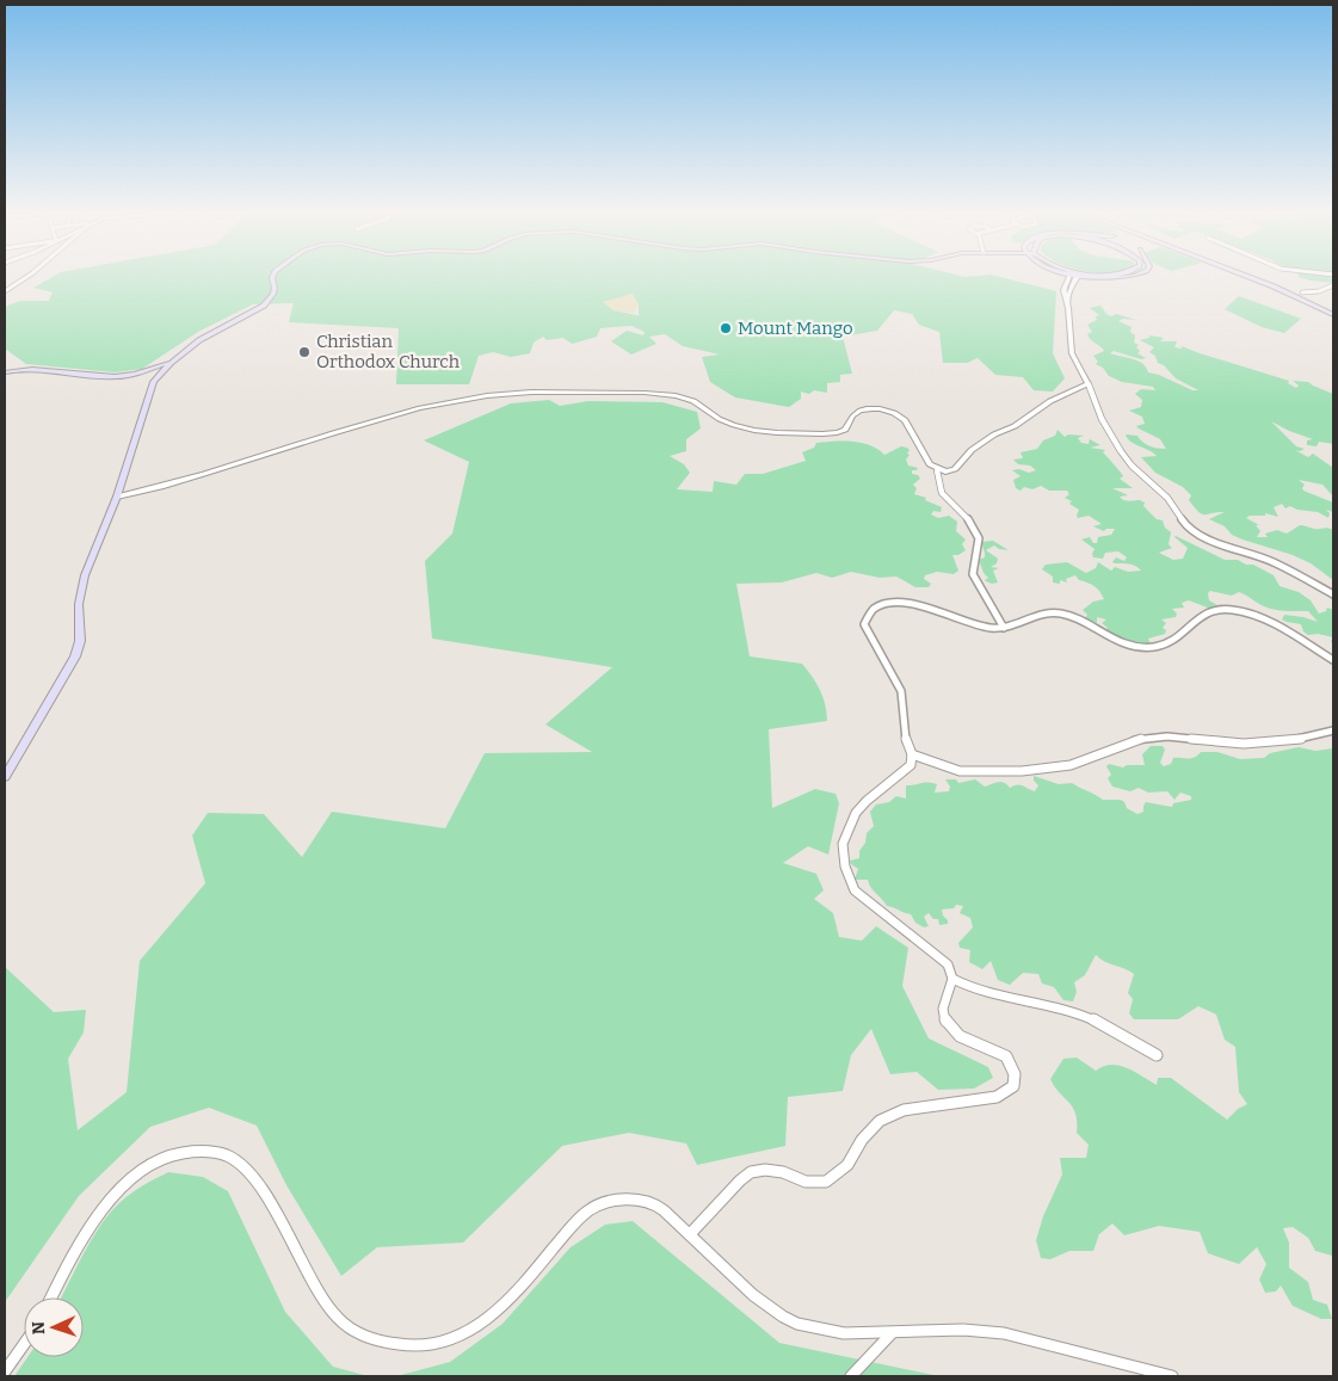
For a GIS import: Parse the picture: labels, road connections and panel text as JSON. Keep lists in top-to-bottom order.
{
  "places": ["Mount Mango", "Christian Orthodox Church"],
  "north": "left"
}
